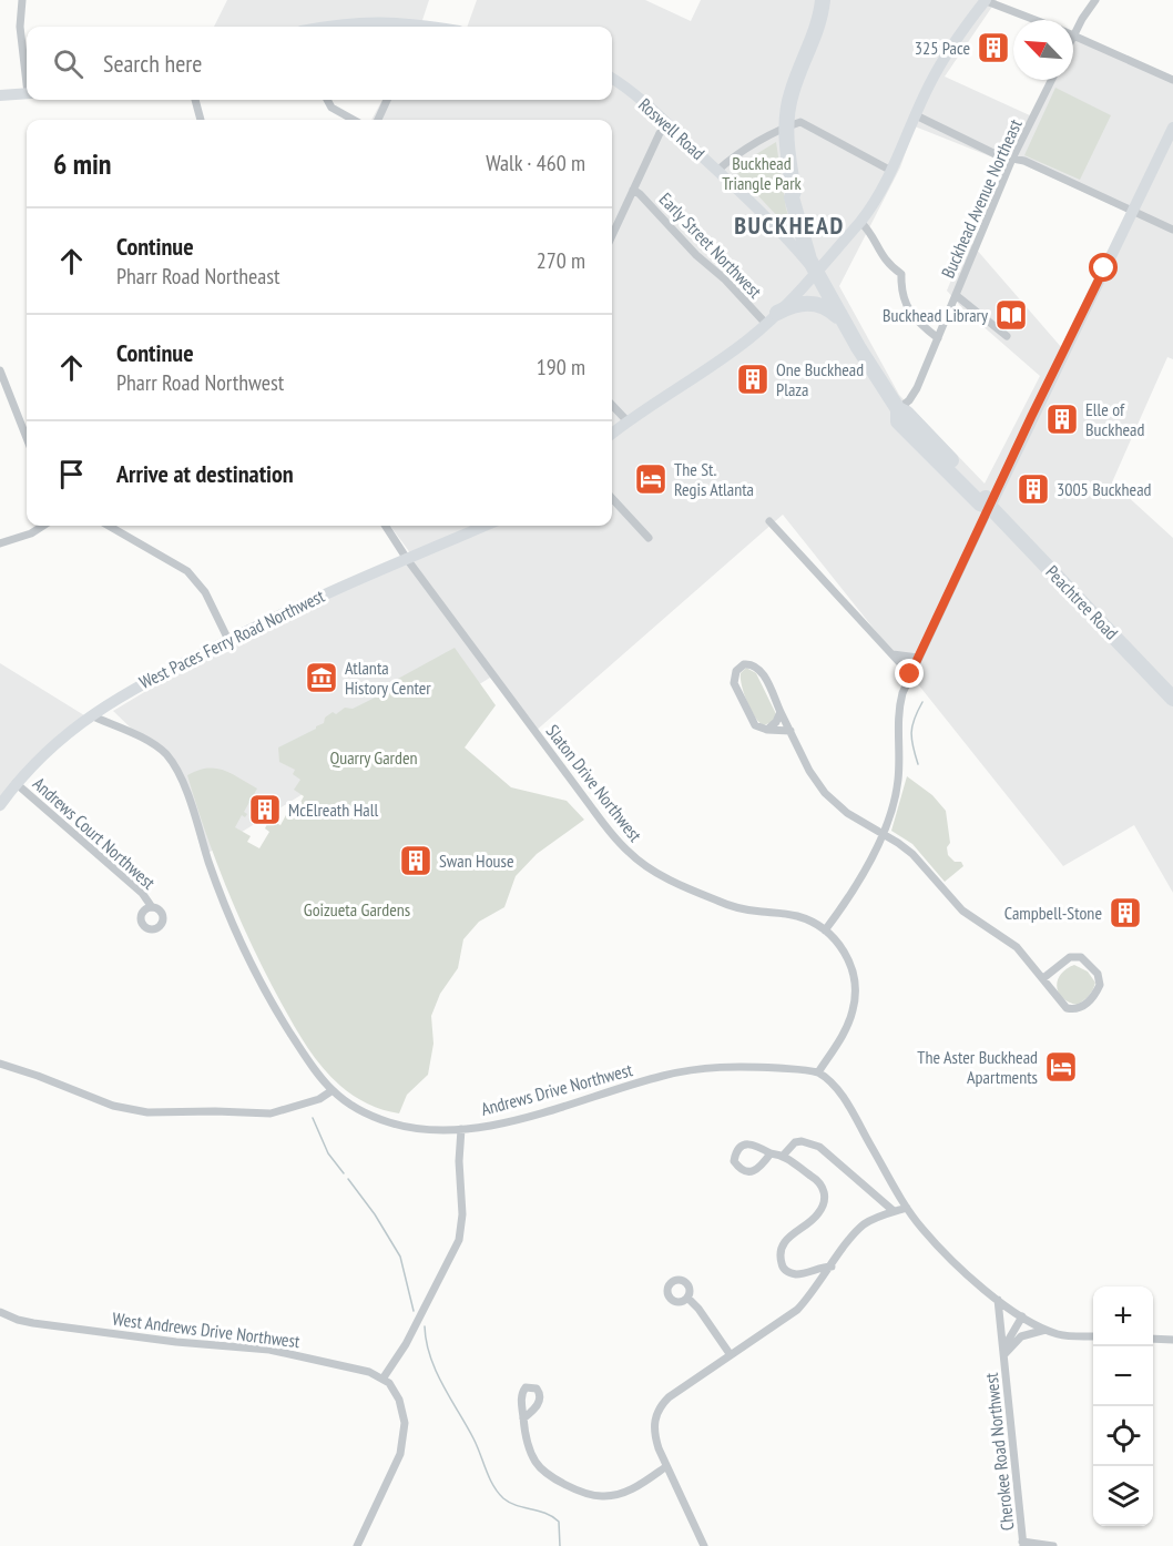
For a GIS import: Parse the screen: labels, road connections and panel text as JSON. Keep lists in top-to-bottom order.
{
  "streets": {
    "highway": ["Peachtree Road"],
    "main road": ["Roswell Road", "West Paces Ferry Road Northwest"],
    "street": [
      "Buckhead Avenue Northeast",
      "Early Street Northwest",
      "Slaton Drive Northwest",
      "Andrews Court Northwest",
      "Andrews Drive Northwest",
      "West Andrews Drive Northwest",
      "Cherokee Road Northwest"
    ]
  },
  "crossings": [
    ["Roswell Road", "Peachtree Road"],
    ["Buckhead Avenue Northeast", "Peachtree Road"],
    ["West Paces Ferry Road Northwest", "Slaton Drive Northwest"],
    ["West Paces Ferry Road Northwest", "Andrews Court Northwest"],
    ["West Paces Ferry Road Northwest", "Andrews Drive Northwest"],
    ["Slaton Drive Northwest", "Andrews Drive Northwest"]
  ],
  "districts": ["BUCKHEAD"],
  "parks": ["Buckhead Triangle Park", "Quarry Garden", "Goizueta Gardens"],
  "places": {
    "building": [
      "325 Pace",
      "One Buckhead Plaza",
      "Elle of Buckhead",
      "3005 Buckhead",
      "McElreath Hall",
      "Swan House",
      "Campbell-Stone"
    ],
    "library": ["Buckhead Library"],
    "hotel": ["The St. Regis Atlanta", "The Aster Buckhead Apartments"],
    "museum": ["Atlanta History Center"]
  },
  "north": "top left",
  "page": {
    "search": "Search here",
    "heading": ["6 min", "Walk · 460 m"],
    "list": [
      ["Continue", "Pharr Road Northeast", "270 m"],
      ["Continue", "Pharr Road Northwest", "190 m"],
      "Arrive at destination"
    ],
    "map_buttons": ["+", "−"]
  }
}
